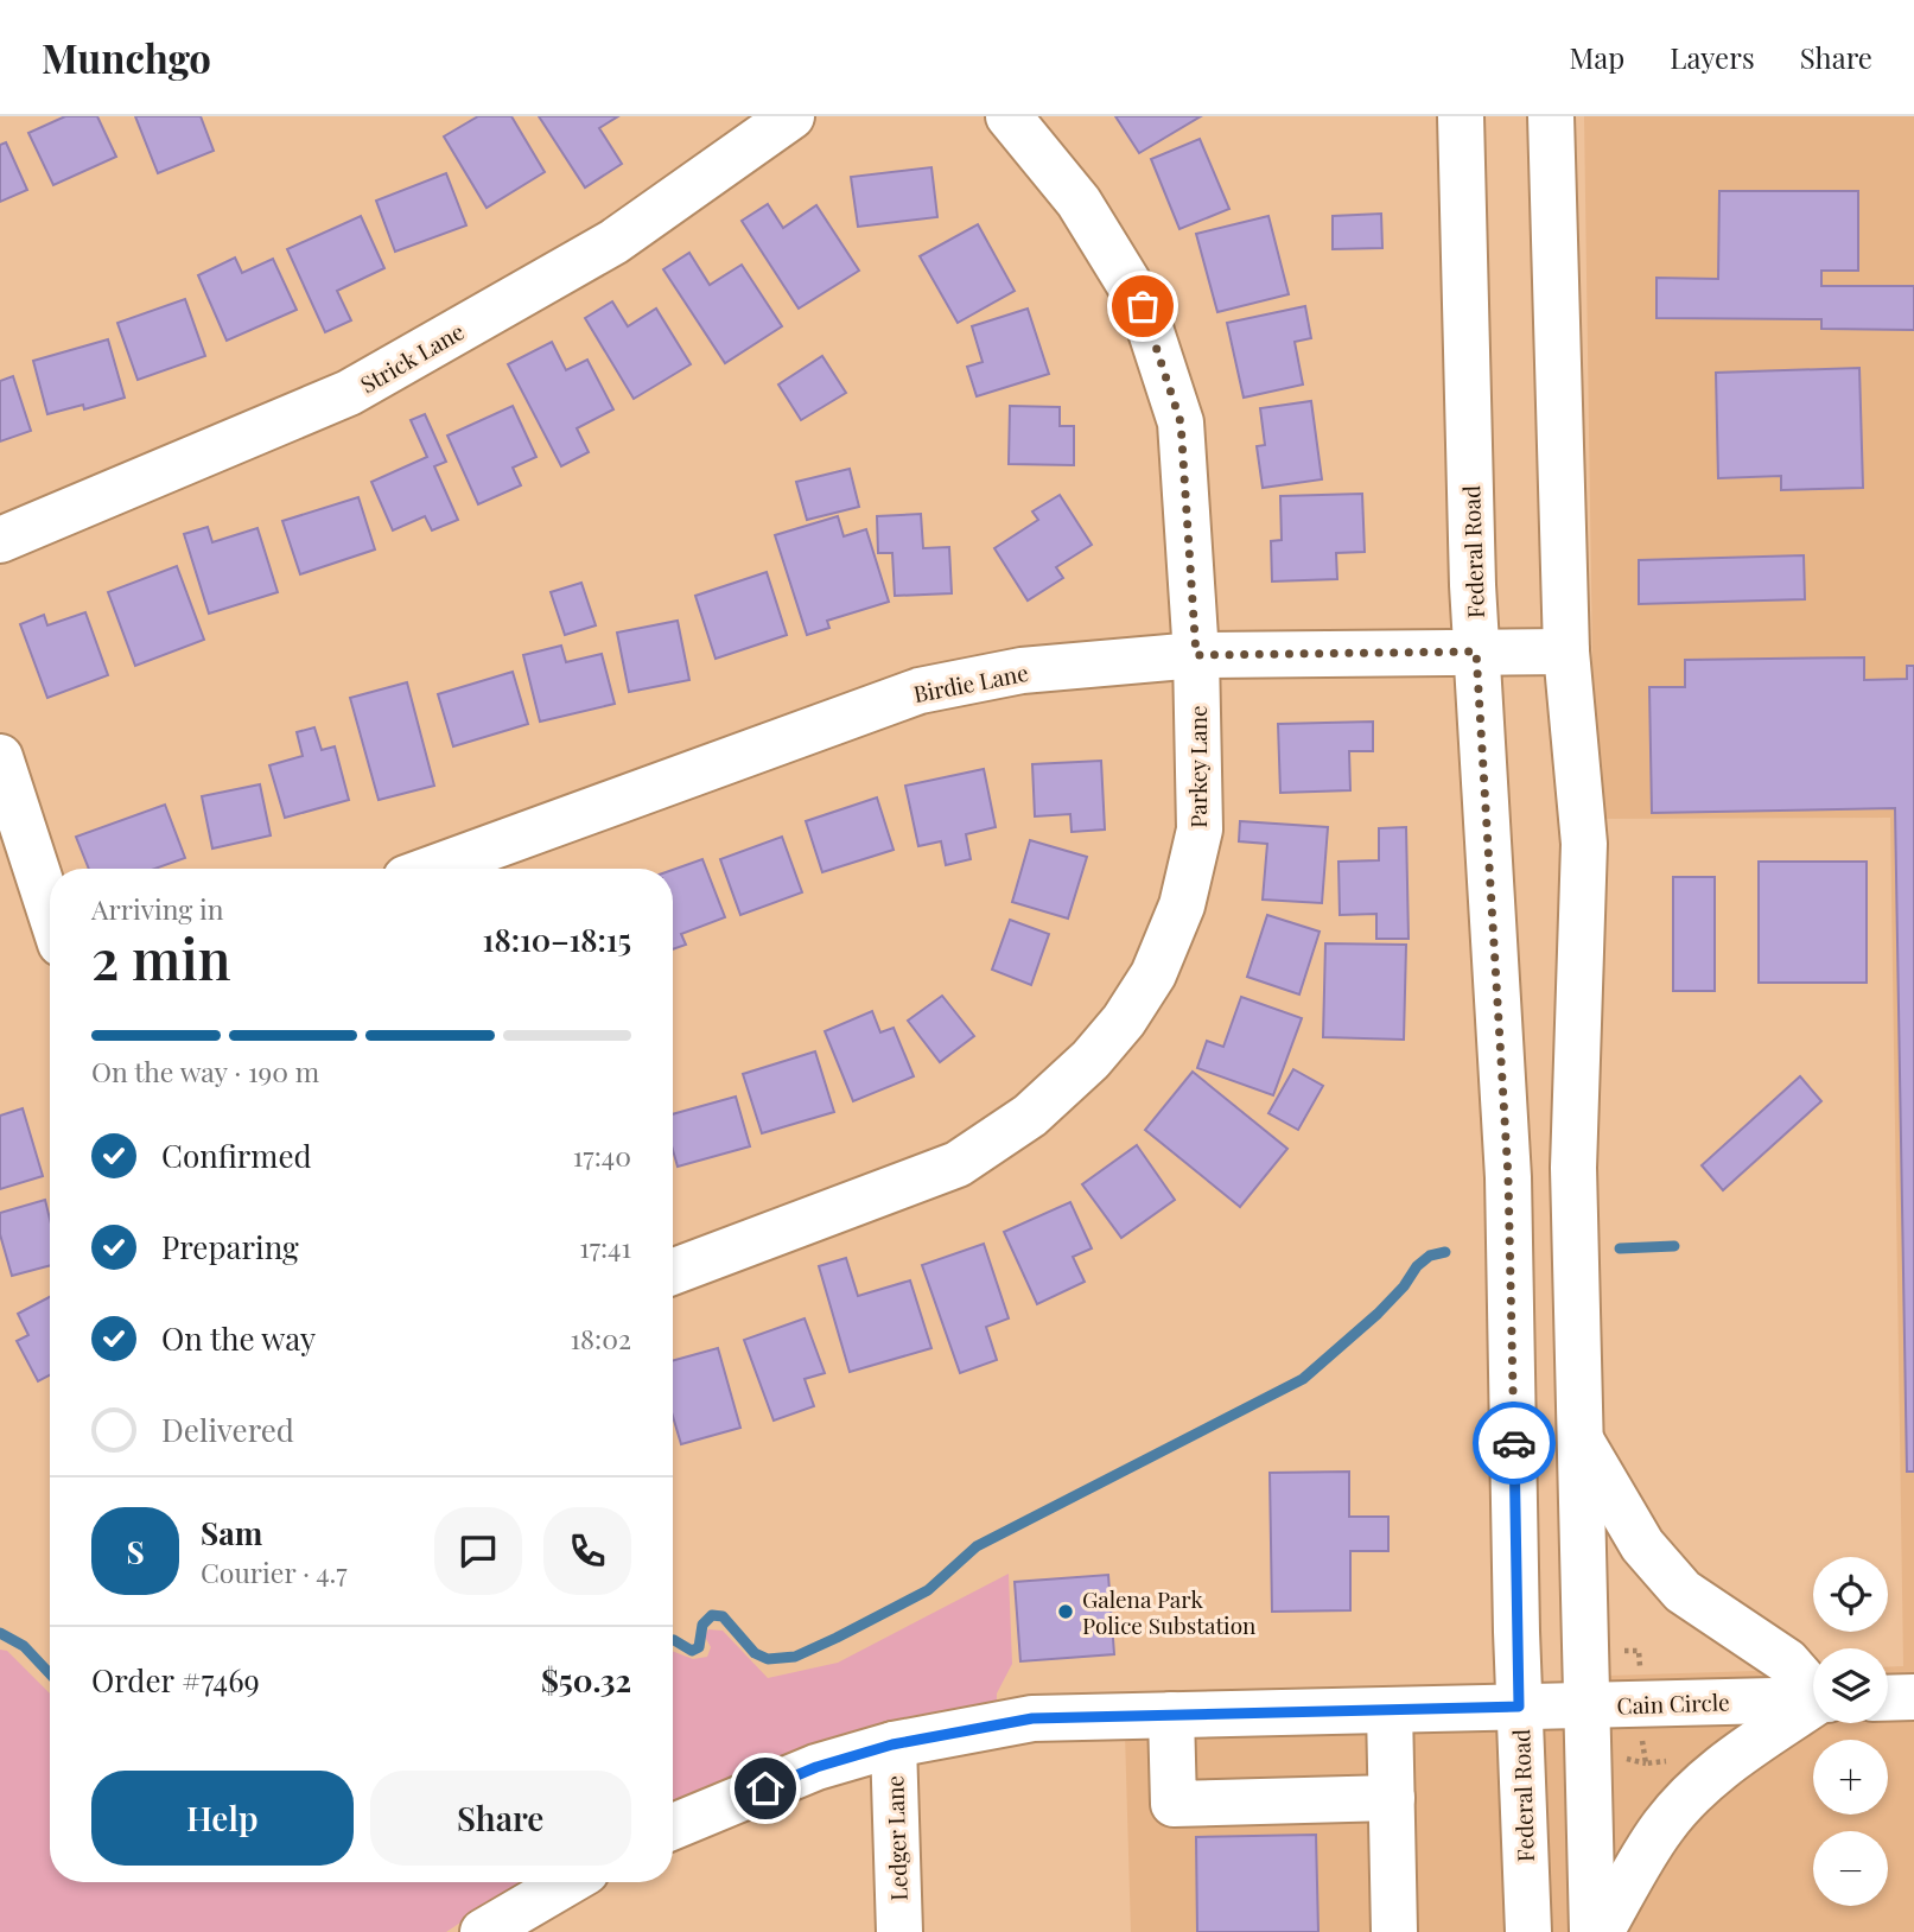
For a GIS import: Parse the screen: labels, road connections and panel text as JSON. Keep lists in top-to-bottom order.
{
  "streets": {
    "street": [
      "Strick Lane",
      "Federal Road",
      "Birdie Lane",
      "Parkey Lane",
      "Cain Circle",
      "Ledger Lane"
    ]
  },
  "crossings": [
    ["Federal Road", "Birdie Lane"],
    ["Federal Road", "Cain Circle"],
    ["Birdie Lane", "Parkey Lane"],
    ["Cain Circle", "Ledger Lane"]
  ],
  "places": ["Galena Park Police Substation"],
  "page": {
    "header": "Munchgo",
    "nav": ["Map", "Layers", "Share"],
    "heading": ["2 min", "Arriving in", "18:10–18:15"],
    "panel": [
      "Sam",
      "Courier · 4.7",
      "Order #7469",
      "$50.32"
    ],
    "bar": "On the way · 190 m",
    "list": [
      ["Confirmed", "17:40"],
      ["Preparing", "17:41"],
      ["On the way", "18:02"],
      "Delivered"
    ],
    "round": "S",
    "map_buttons": ["+", "−"],
    "buttons": ["Help", "Share"]
  }
}
